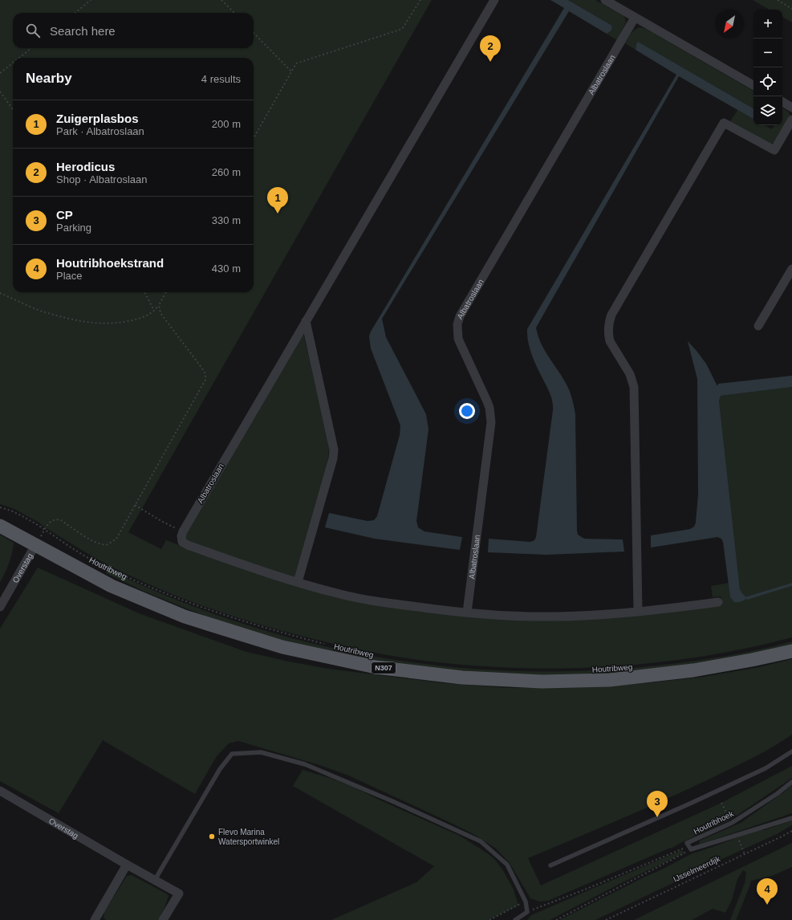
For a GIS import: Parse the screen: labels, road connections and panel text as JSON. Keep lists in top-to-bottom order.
{
  "streets": {
    "main road": ["Houtribweg", "N307"],
    "street": ["Albatroslaan", "Overstag"],
    "lane": ["Houtribhoek"],
    "path": ["IJsselmeerdijk"]
  },
  "crossings": [
    ["Houtribweg", "Overstag"]
  ],
  "places": ["Flevo Marina Watersportwinkel"],
  "north": "bottom left",
  "page": {
    "map_buttons": ["+", "−"],
    "search": "Search here",
    "pins": [
      "2",
      "1",
      "3",
      "4"
    ],
    "heading": ["Nearby", "4 results"],
    "list": [
      {
        "mark": "1",
        "name": "Zuigerplasbos",
        "note": "Park · Albatroslaan",
        "value": "200 m"
      },
      {
        "mark": "2",
        "name": "Herodicus",
        "note": "Shop · Albatroslaan",
        "value": "260 m"
      },
      {
        "mark": "3",
        "name": "CP",
        "note": "Parking",
        "value": "330 m"
      },
      {
        "mark": "4",
        "name": "Houtribhoekstrand",
        "note": "Place",
        "value": "430 m"
      }
    ]
  }
}
